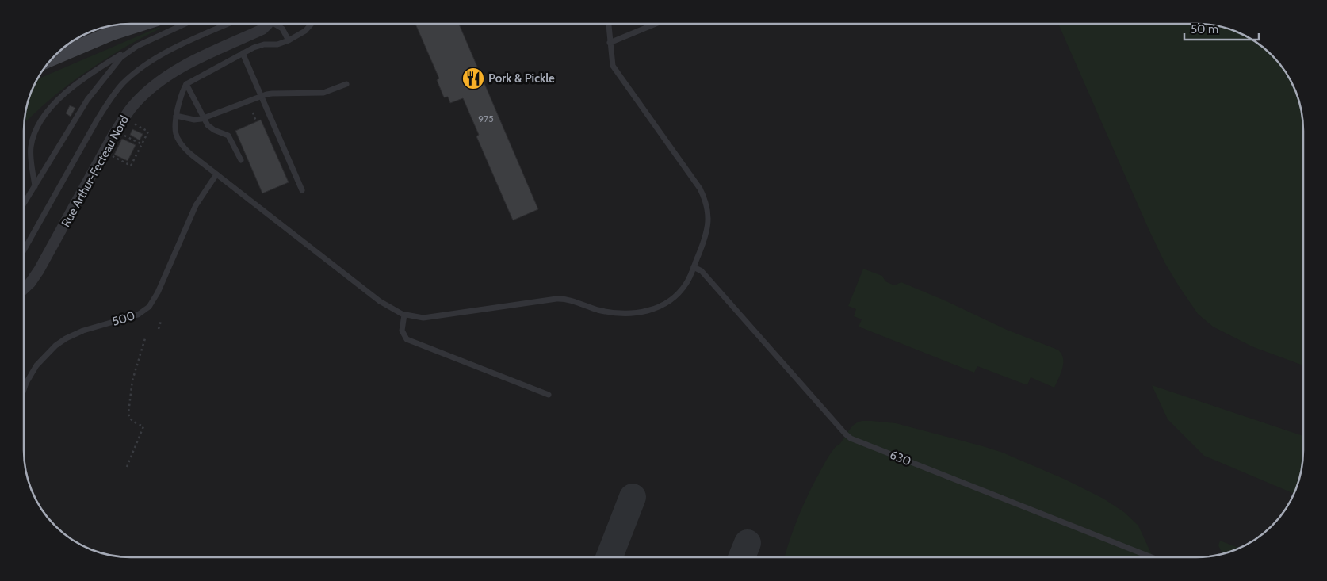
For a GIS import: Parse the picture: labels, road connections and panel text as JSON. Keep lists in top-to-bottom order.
{
  "streets": {
    "street": ["Rue Arthur-Fecteau Nord"],
    "lane": ["500", "630"]
  },
  "places": {
    "restaurant": ["Pork & Pickle"]
  },
  "house_numbers": ["975"],
  "scale_bar": "50 m"
}
